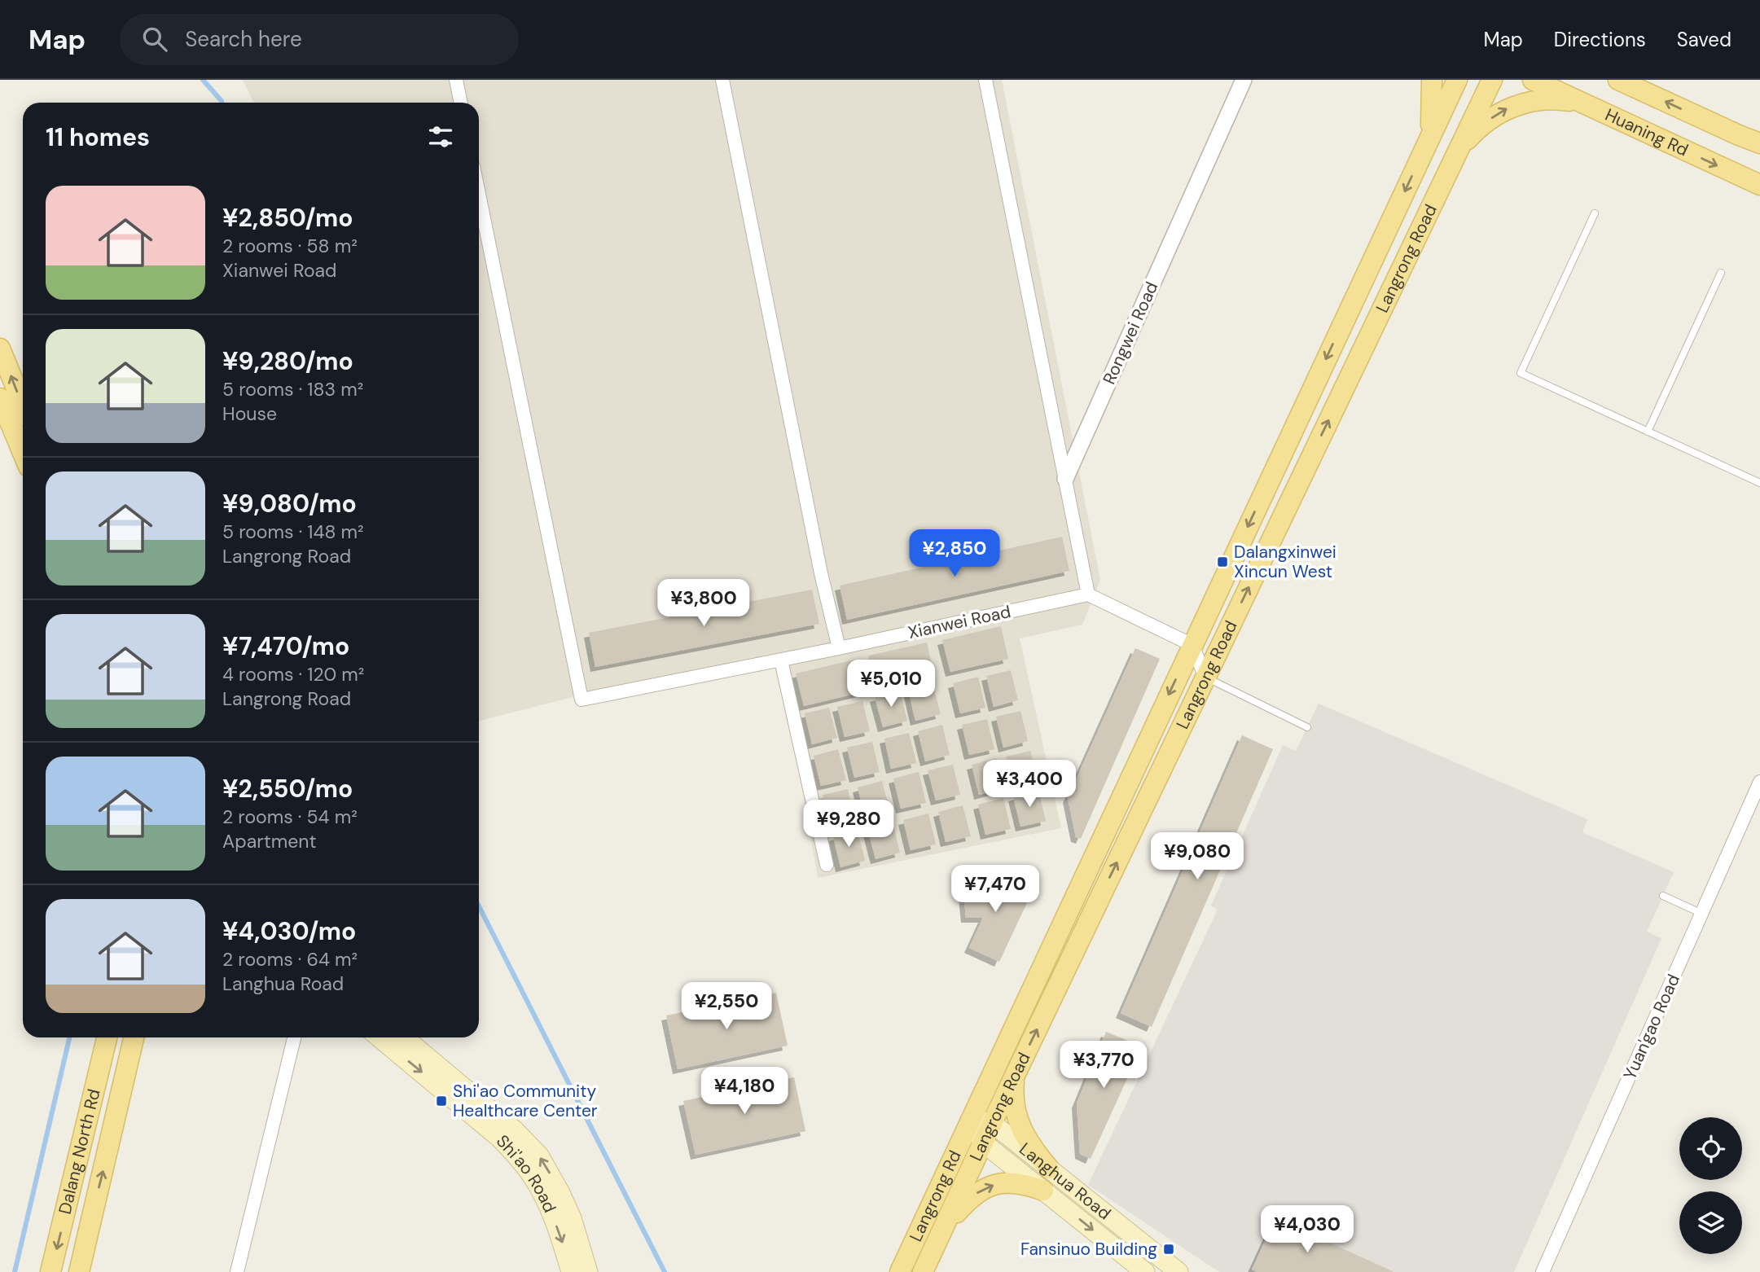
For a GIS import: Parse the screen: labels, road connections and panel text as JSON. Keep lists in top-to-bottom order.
{
  "streets": {
    "main road": [
      "Huaning Rd",
      "Langrong Road",
      "Dalang North Rd",
      "Shi'ao Road",
      "Langhua Road",
      "Langrong Rd"
    ],
    "street": ["Rongwei Road", "Xianwei Road", "Yuan'gao Road"]
  },
  "crossings": [
    ["Langrong Road", "Langhua Road"],
    ["Langrong Road", "Langrong Rd"],
    ["Langhua Road", "Langrong Rd"]
  ],
  "places": {
    "transit": ["Dalangxinwei Xincun West", "Shi'ao Community Healthcare Center", "Fansinuo Building"]
  },
  "page": {
    "header": "Map",
    "search": "Search here",
    "nav": ["Map", "Directions", "Saved"],
    "heading": "11 homes",
    "list": [
      {
        "name": "¥2,850/mo",
        "note": "2 rooms · 58 m² · Xianwei Road"
      },
      {
        "name": "¥9,280/mo",
        "note": "5 rooms · 183 m² · House"
      },
      {
        "name": "¥9,080/mo",
        "note": "5 rooms · 148 m² · Langrong Road"
      },
      {
        "name": "¥7,470/mo",
        "note": "4 rooms · 120 m² · Langrong Road"
      },
      {
        "name": "¥2,550/mo",
        "note": "2 rooms · 54 m² · Apartment"
      },
      {
        "name": "¥4,030/mo",
        "note": "2 rooms · 64 m² · Langhua Road"
      }
    ],
    "price": [
      "¥2,850",
      "¥3,800",
      "¥5,010",
      "¥3,400",
      "¥9,280",
      "¥9,080",
      "¥7,470",
      "¥2,550",
      "¥3,770",
      "¥4,180",
      "¥4,030"
    ]
  }
}
